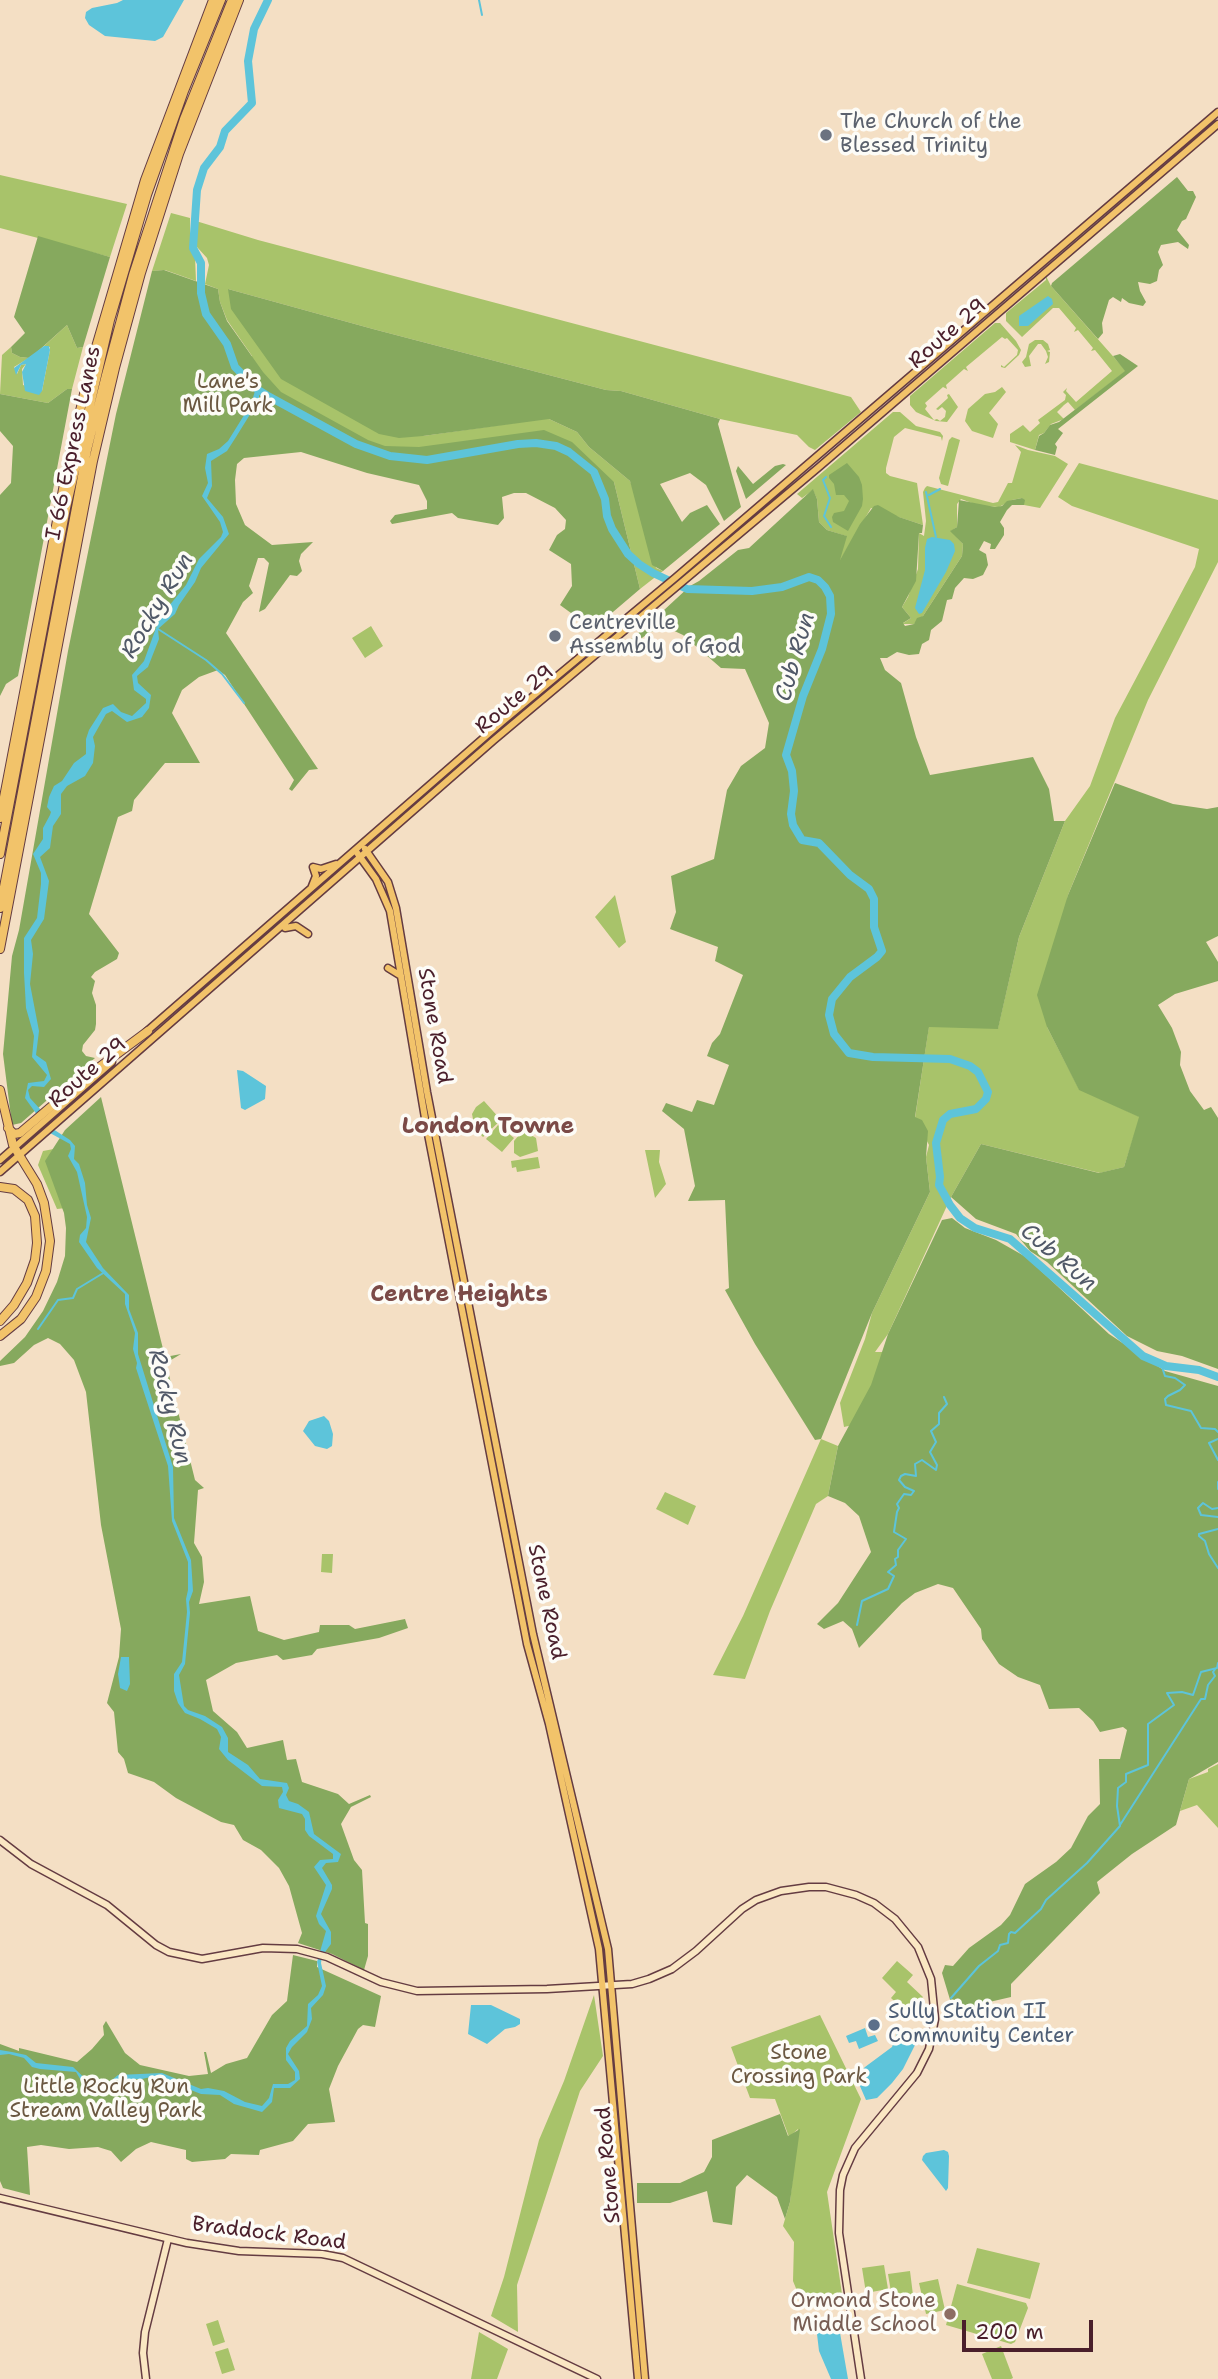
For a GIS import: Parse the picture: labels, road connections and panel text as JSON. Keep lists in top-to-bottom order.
{
  "streets": {
    "highway": ["I 66 Express Lanes"],
    "main road": ["Route 29", "Stone Road"],
    "street": ["Braddock Road"]
  },
  "crossings": [
    ["Route 29", "Stone Road"]
  ],
  "districts": ["London Towne", "Centre Heights"],
  "water": ["Rocky Run", "Cub Run"],
  "parks": ["Lane's Mill Park", "Stone Crossing Park", "Little Rocky Run Stream Valley Park"],
  "places": [
    "The Church of the Blessed Trinity",
    "Centreville Assembly of God",
    "Sully Station II Community Center",
    "Ormond Stone Middle School"
  ],
  "scale_bar": "200 m"
}
